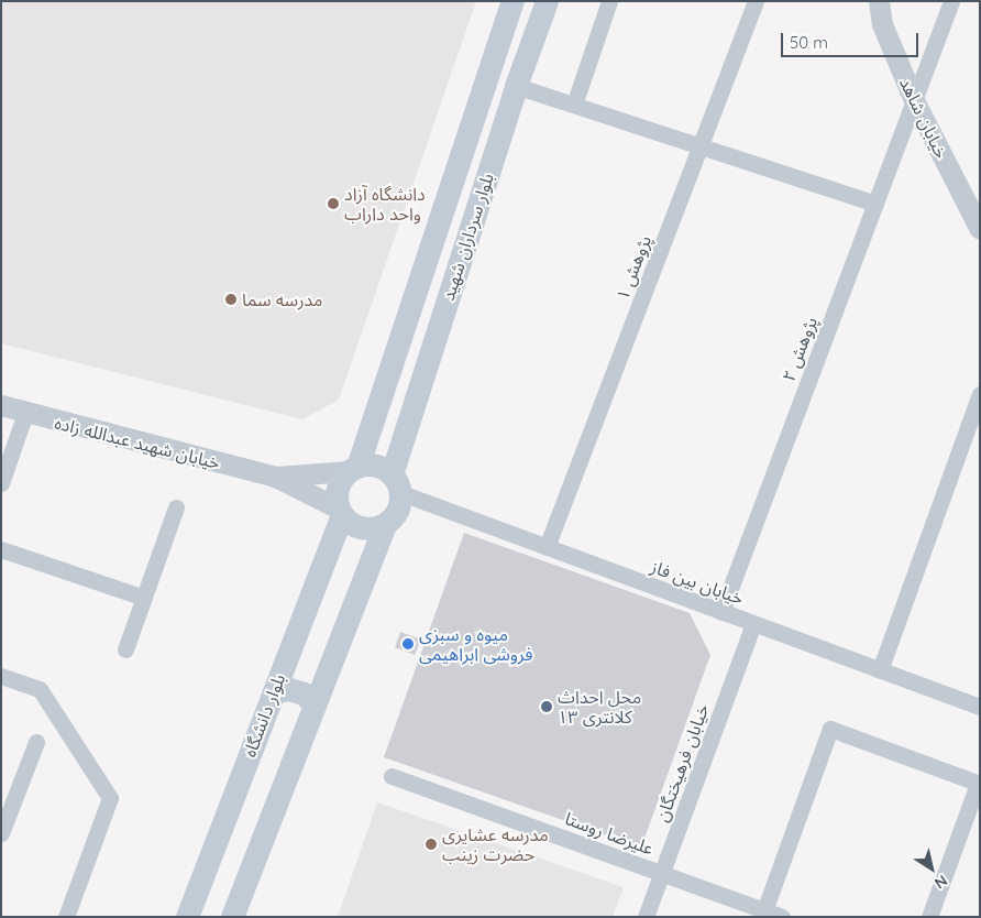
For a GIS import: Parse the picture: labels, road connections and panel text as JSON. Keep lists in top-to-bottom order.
{
  "streets": {
    "main road": ["بلوار سرداران شهید", "بلوار دانشگاه"],
    "street": [
      "خیابان شاهد",
      "پژوهش ۱",
      "پژوهش ۲",
      "خیابان شهید عبدالله زاده",
      "خیابان بین فاز",
      "خیابان فرهیختگان",
      "علیرضا روستا"
    ]
  },
  "crossings": [
    ["خیابان شاهد", "پژوهش ۲"],
    ["بلوار سرداران شهید", "خیابان بین فاز"],
    ["بلوار سرداران شهید", "بلوار دانشگاه"],
    ["پژوهش ۱", "خیابان بین فاز"],
    ["پژوهش ۲", "خیابان بین فاز"],
    ["خیابان بین فاز", "بلوار دانشگاه"],
    ["خیابان بین فاز", "خیابان فرهیختگان"],
    ["خیابان فرهیختگان", "علیرضا روستا"]
  ],
  "places": [
    "دانشگاه آزاد واحد داراب",
    "مدرسه سما",
    "میوه و سبزی فروشی ابراهیمی",
    "محل احداث کلانتری ۱۳",
    "مدرسه عشایری حضرت زینب"
  ],
  "scale_bar": "50 m",
  "north": "bottom right"
}
